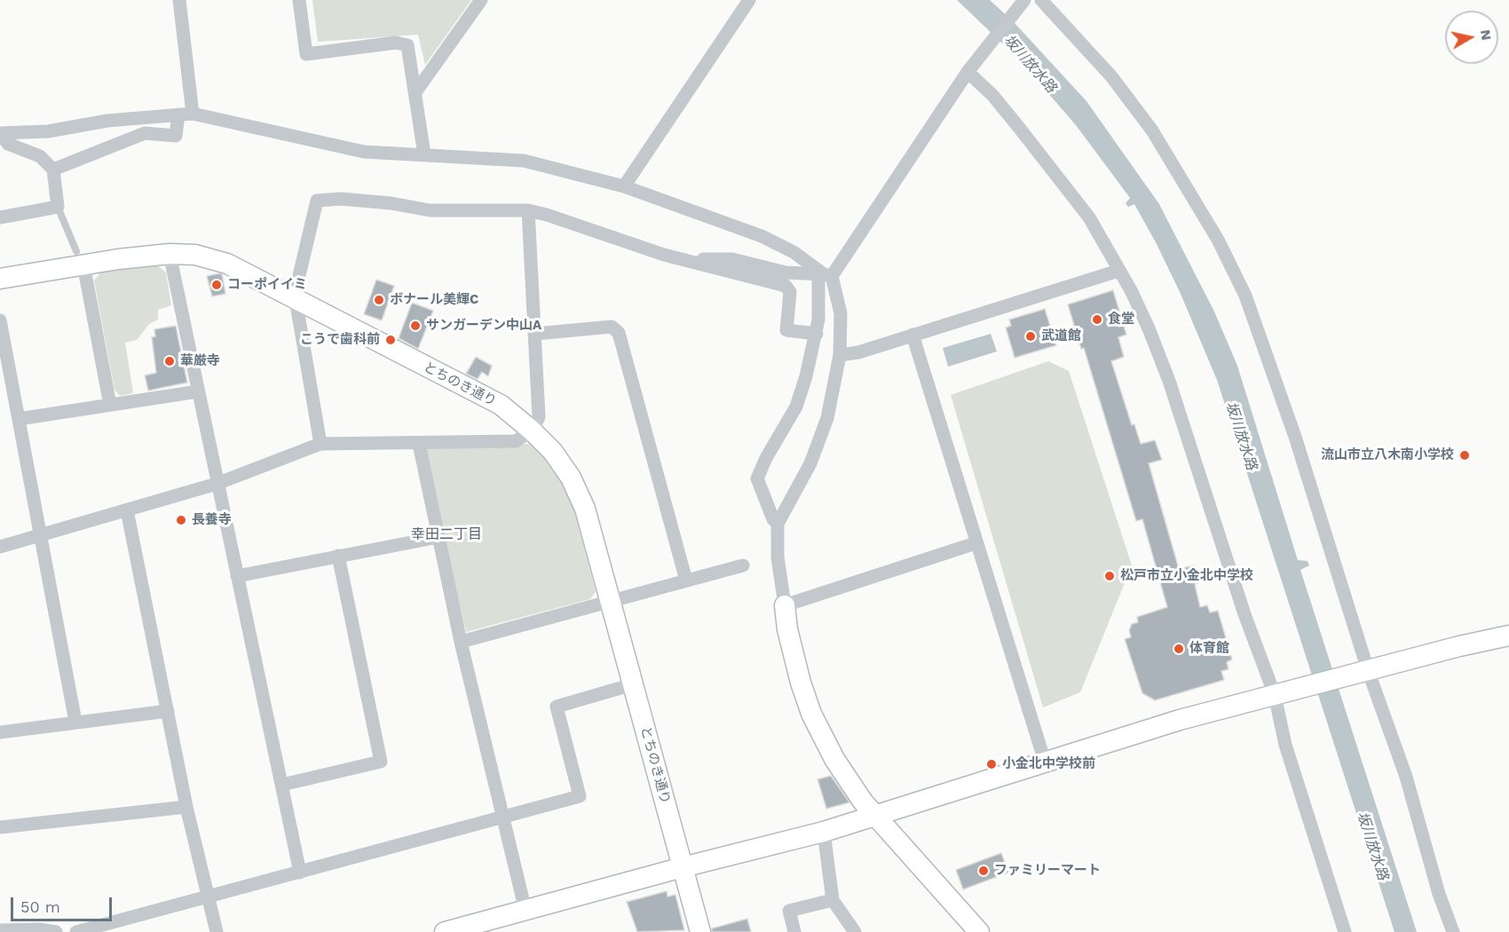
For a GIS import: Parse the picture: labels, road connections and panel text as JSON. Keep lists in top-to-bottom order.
{
  "streets": {
    "street": ["とちのき通り"]
  },
  "districts": ["幸田二丁目"],
  "water": ["坂川放水路"],
  "places": [
    "コーポイイミ",
    "ボナール美輝C",
    "食堂",
    "サンガーデン中山A",
    "武道館",
    "こうで歯科前",
    "華厳寺",
    "流山市立八木南小学校",
    "長養寺",
    "松戸市立小金北中学校",
    "体育館",
    "小金北中学校前",
    "ファミリーマート"
  ],
  "scale_bar": "50 m",
  "north": "right"
}
